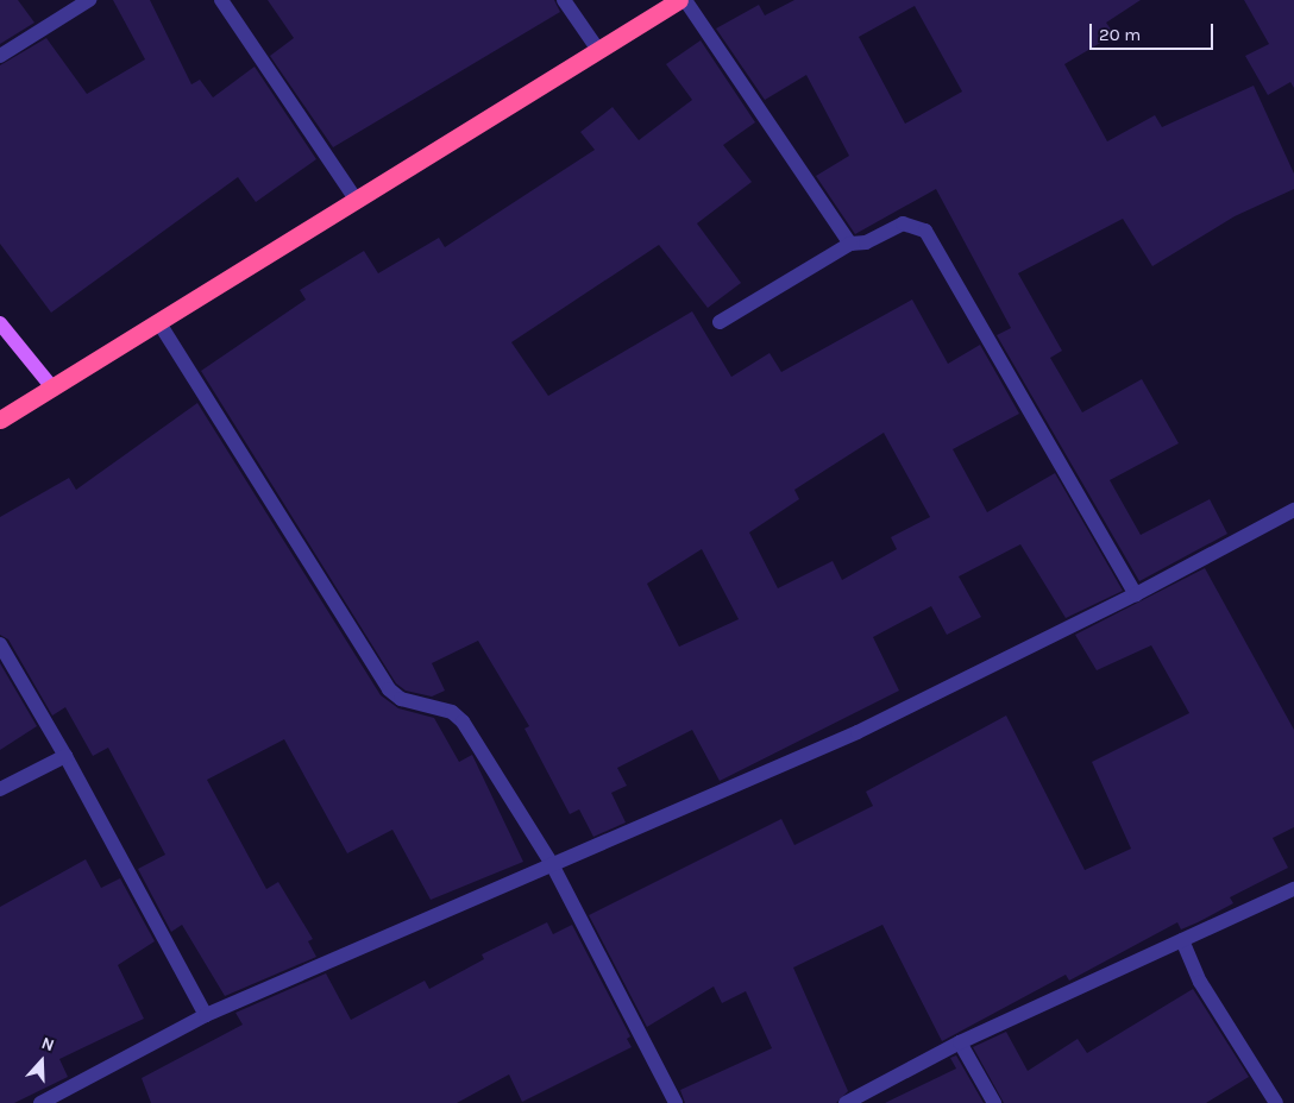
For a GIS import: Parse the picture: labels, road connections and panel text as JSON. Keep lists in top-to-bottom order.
{
  "scale_bar": "20 m",
  "north": "top"
}
